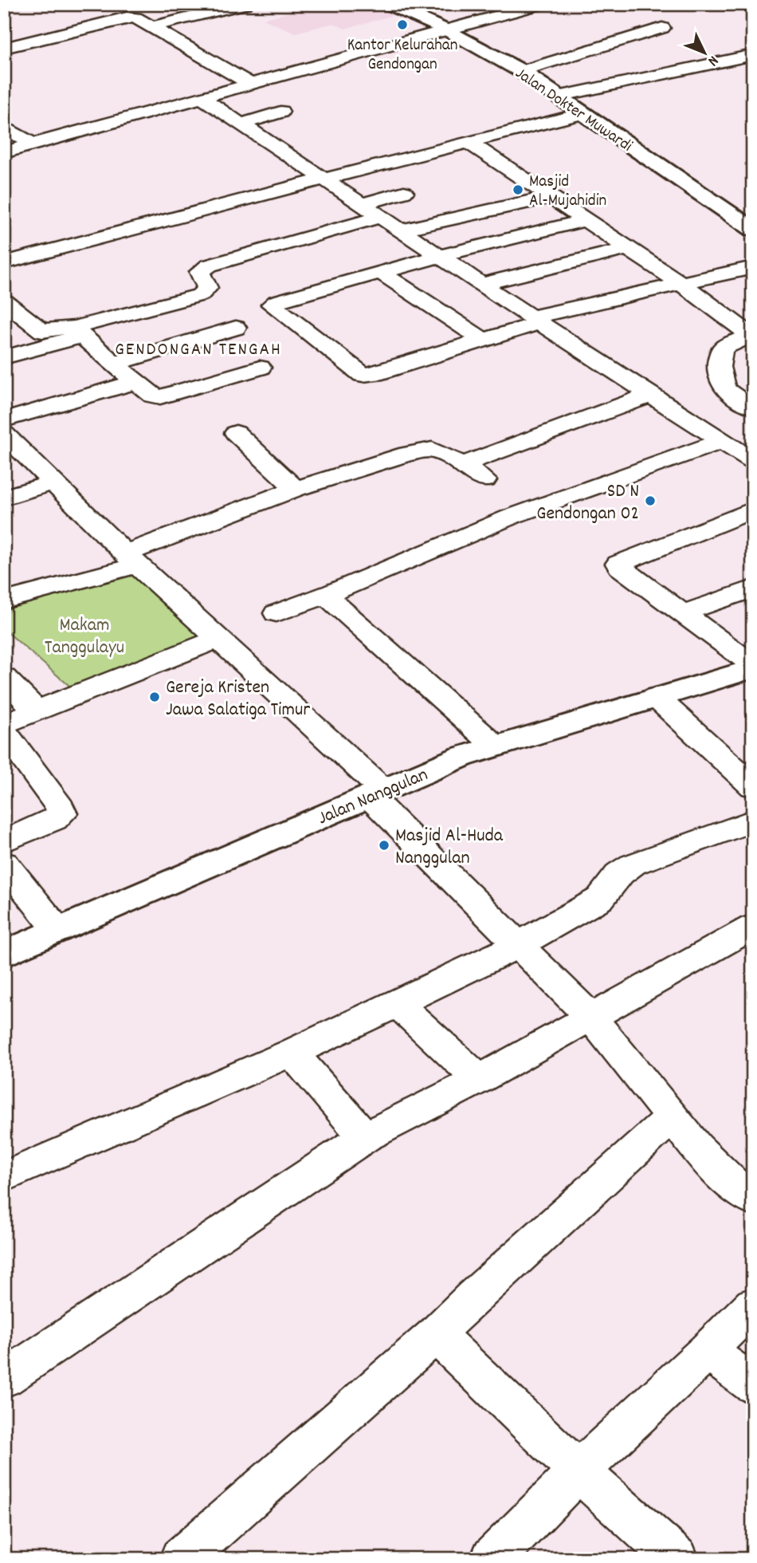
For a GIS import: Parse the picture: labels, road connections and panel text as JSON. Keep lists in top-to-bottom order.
{
  "streets": {
    "street": ["Jalan Dokter Muwardi", "Jalan Nanggulan"]
  },
  "districts": ["GENDONGAN TENGAH"],
  "parks": ["Makam Tanggulayu"],
  "places": [
    "Kantor Kelurahan Gendongan",
    "Masjid Al-Mujahidin",
    "SD N Gendongan 02",
    "Gereja Kristen Jawa Salatiga Timur",
    "Masjid Al-Huda Nanggulan"
  ],
  "north": "bottom right"
}
